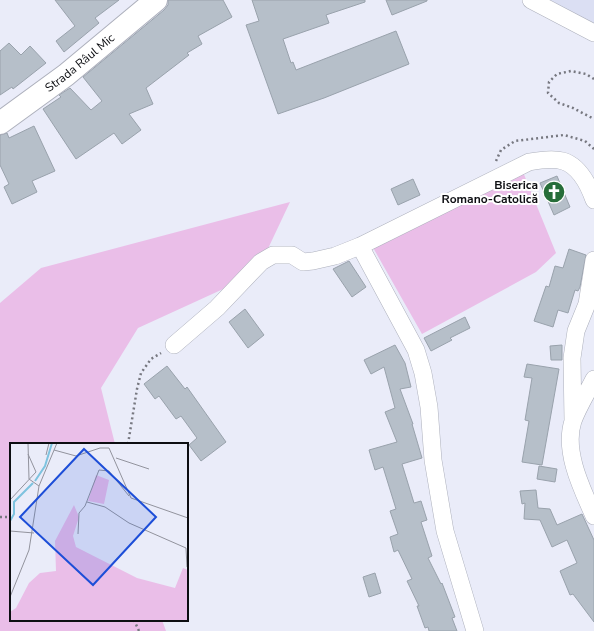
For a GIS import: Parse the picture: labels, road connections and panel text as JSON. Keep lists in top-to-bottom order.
{
  "streets": {
    "street": ["Strada Râul Mic"]
  },
  "places": {
    "church": ["Biserica Romano-Catolică"]
  }
}
